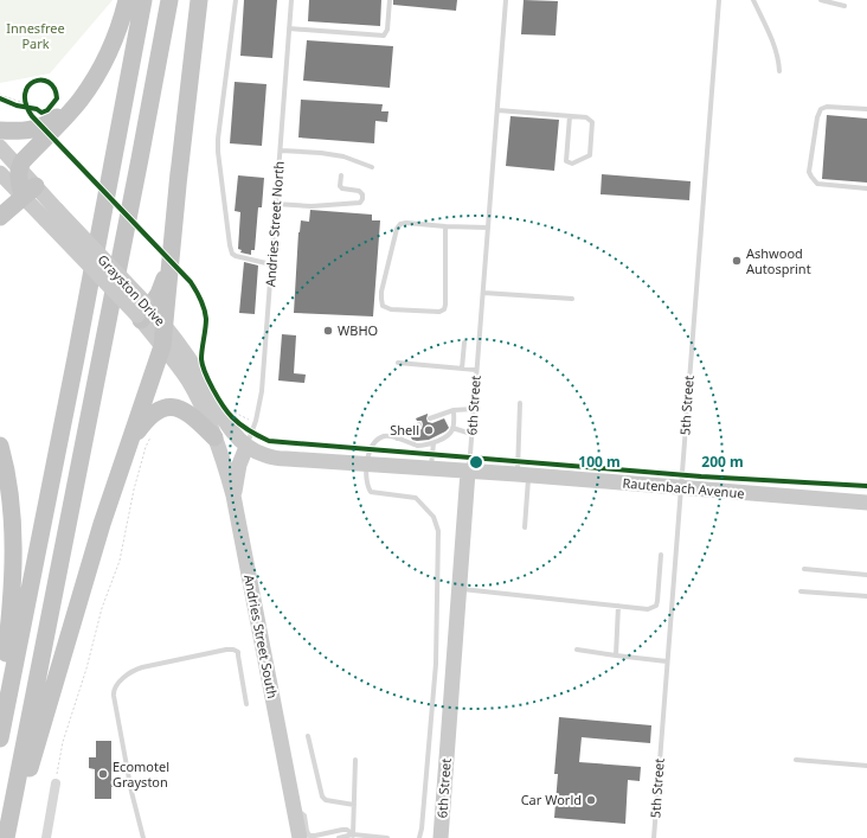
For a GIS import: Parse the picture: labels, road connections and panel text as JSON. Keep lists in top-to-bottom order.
{
  "streets": {
    "main road": [
      "Grayston Drive",
      "6th Street",
      "Rautenbach Avenue",
      "Andries Street South"
    ],
    "lane": ["Andries Street North", "5th Street"]
  },
  "crossings": [
    ["Andries Street North", "Grayston Drive"],
    ["Andries Street North", "Rautenbach Avenue"],
    ["Grayston Drive", "Rautenbach Avenue"],
    ["Grayston Drive", "Andries Street South"],
    ["6th Street", "Rautenbach Avenue"],
    ["5th Street", "Rautenbach Avenue"]
  ],
  "parks": ["Innesfree Park"],
  "places": [
    "Ashwood Autosprint",
    "WBHO",
    "Shell",
    "Ecomotel Grayston",
    "Car World"
  ],
  "rings": ["100 m", "200 m"]
}
